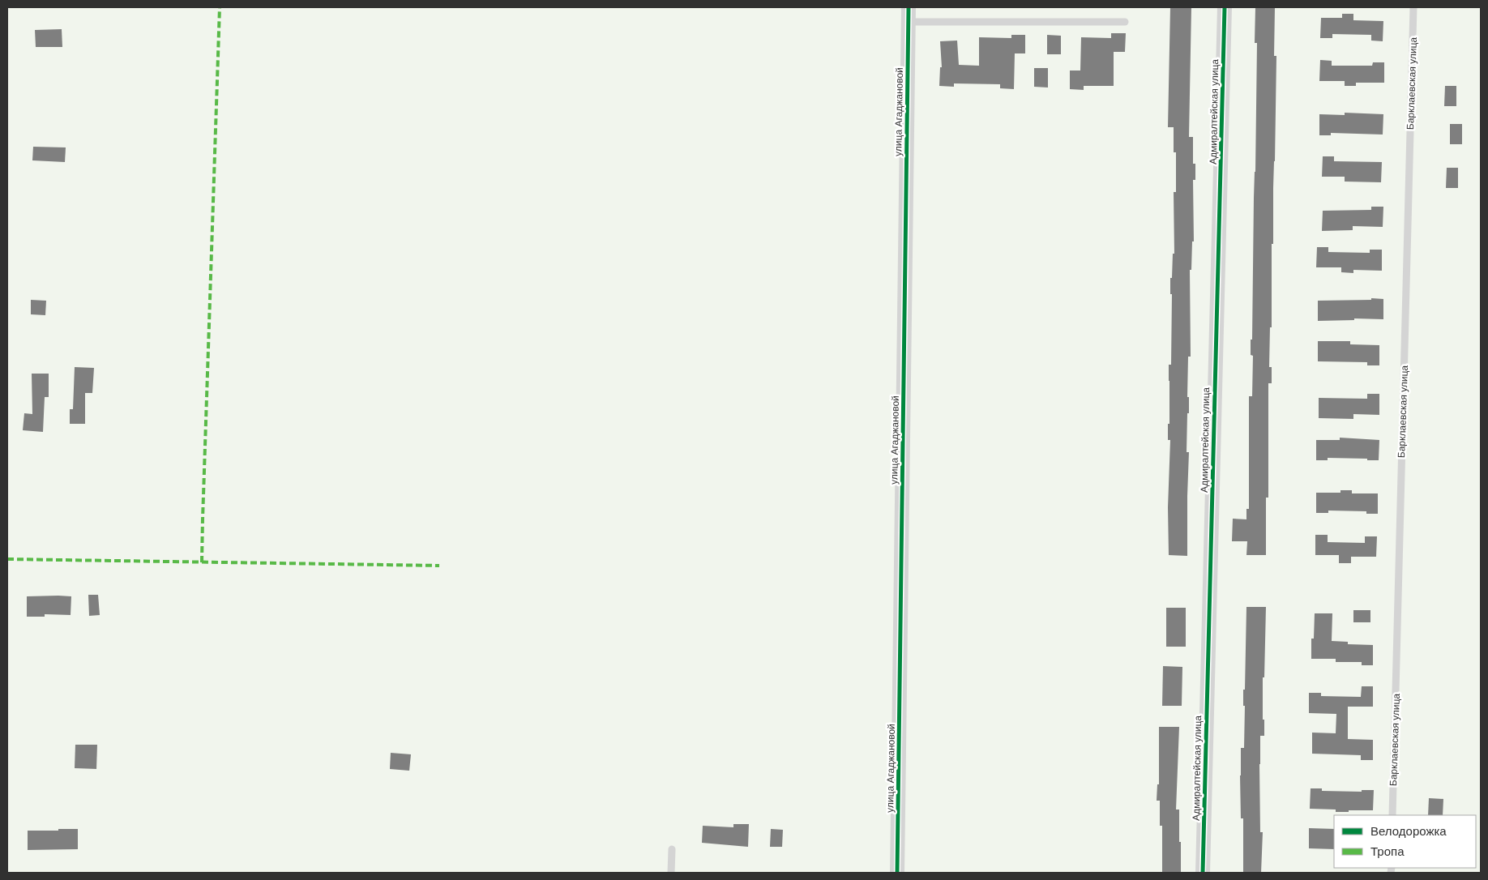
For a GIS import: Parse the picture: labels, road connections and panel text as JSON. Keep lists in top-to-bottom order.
{
  "streets": {
    "street": ["улица Агаджановой", "Адмиралтейская улица"],
    "lane": ["Барклаевская улица"]
  },
  "legend": ["Велодорожка", "Тропа"]
}
